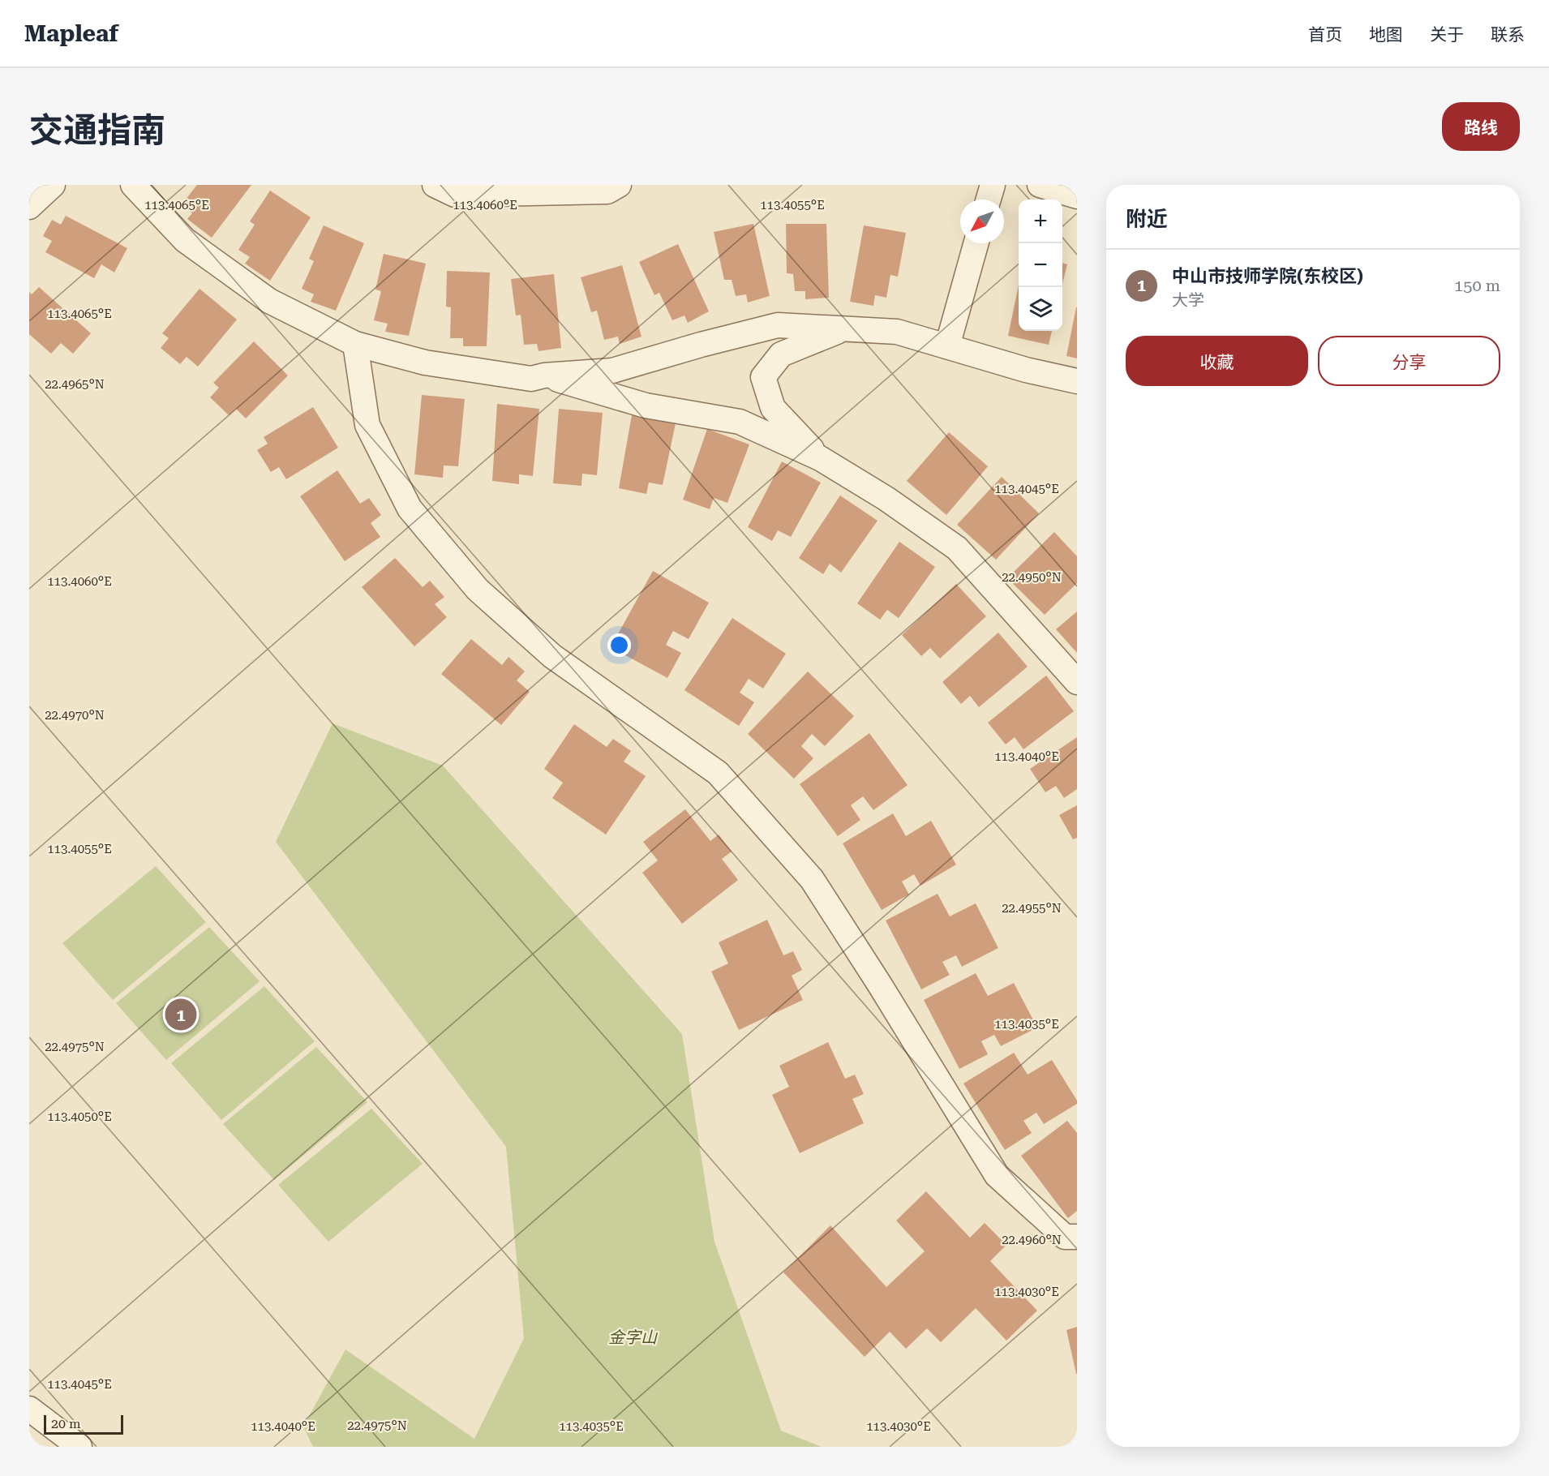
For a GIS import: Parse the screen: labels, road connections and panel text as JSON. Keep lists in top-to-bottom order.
{
  "parks": ["金字山"],
  "scale_bar": "20 m",
  "north": "bottom left",
  "page": {
    "header": "Mapleaf",
    "nav": [
      "首页",
      "地图",
      "关于",
      "联系"
    ],
    "title": "交通指南",
    "buttons": [
      "路线",
      ["收藏", "分享"]
    ],
    "heading": "附近",
    "map_buttons": ["+", "−"],
    "list": [
      {
        "mark": "1",
        "name": "中山市技师学院(东校区)",
        "note": "大学",
        "value": "150 m"
      }
    ],
    "pins": "1",
    "scale": "20 m"
  },
  "coordinates": [
    "113.4065°E",
    "113.4060°E",
    "113.4055°E",
    "22.4965°N",
    "113.4045°E",
    "22.4950°N",
    "22.4970°N",
    "113.4040°E",
    "22.4955°N",
    "113.4035°E",
    "22.4975°N",
    "113.4050°E",
    "22.4960°N",
    "113.4030°E"
  ]
}
